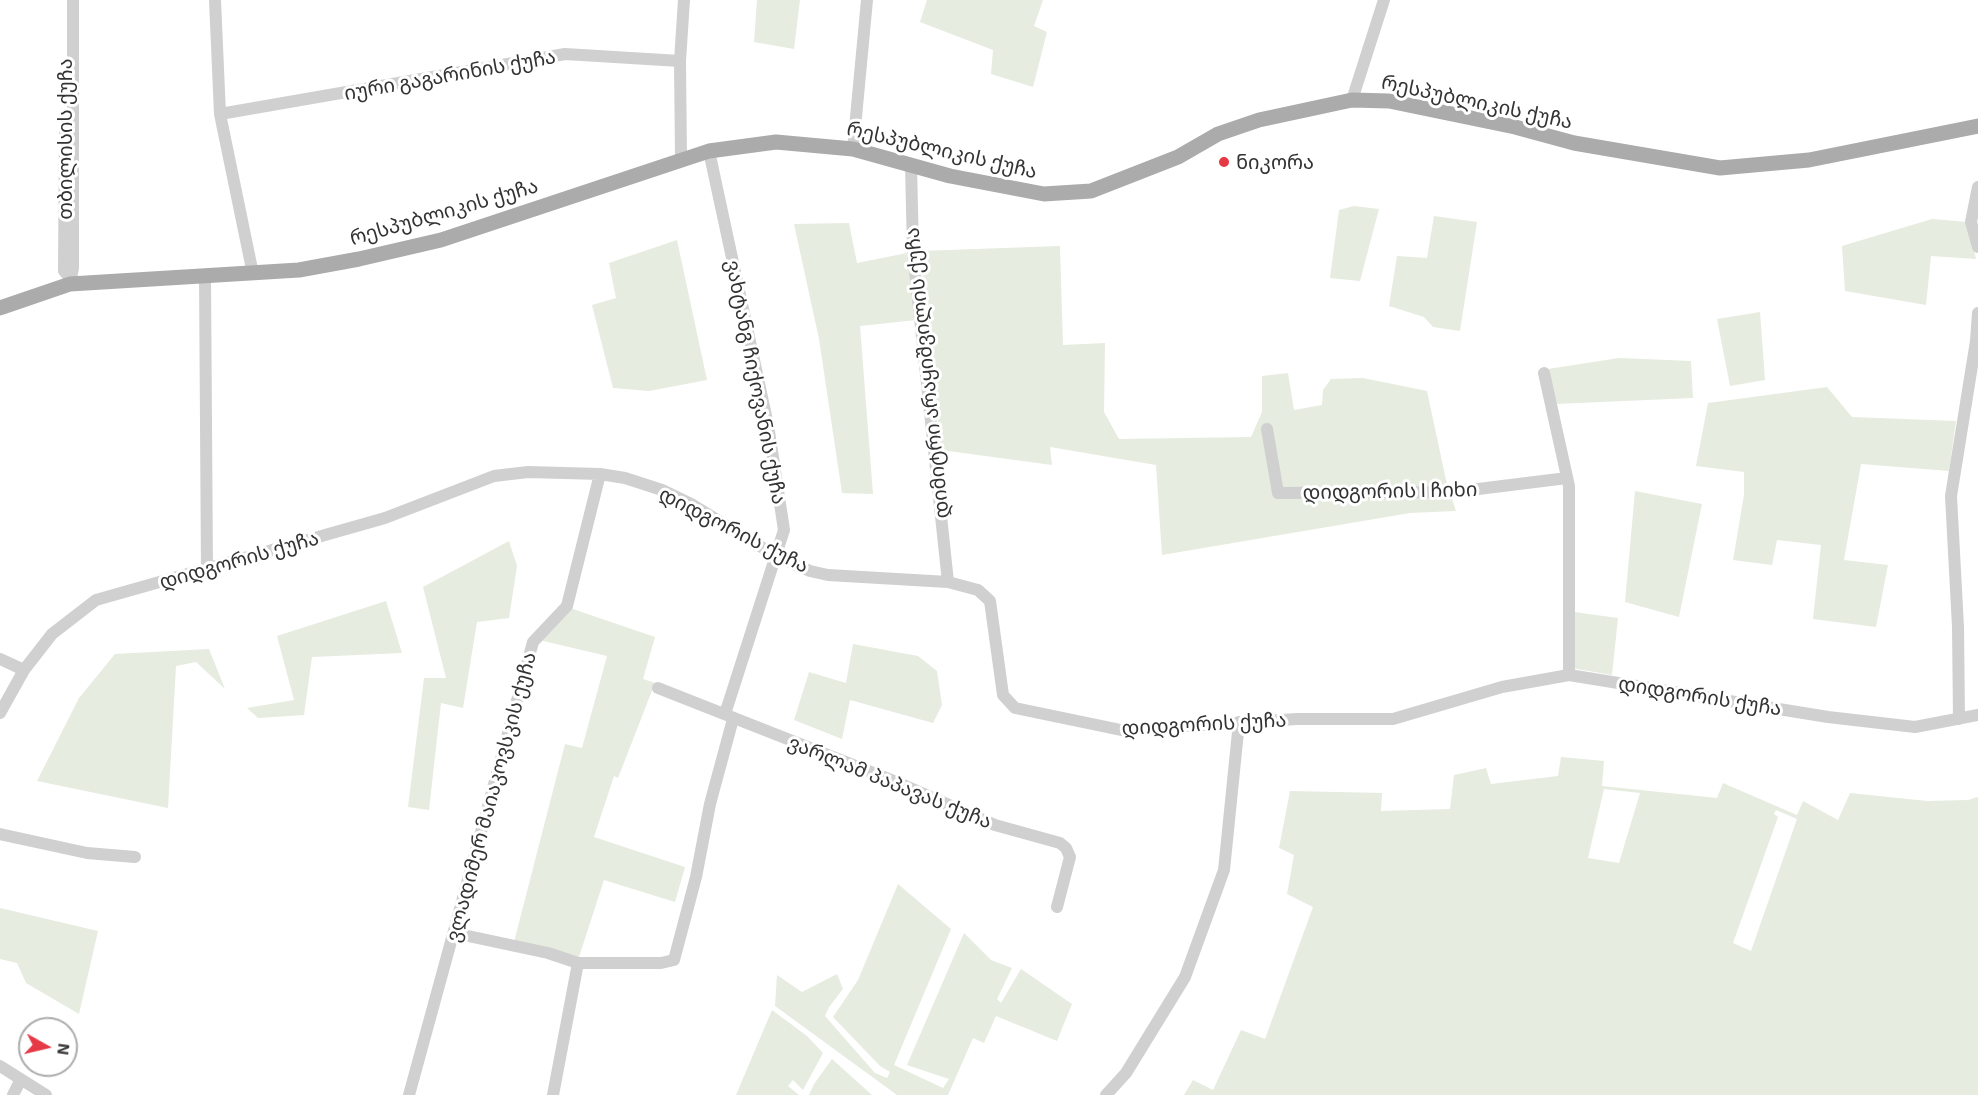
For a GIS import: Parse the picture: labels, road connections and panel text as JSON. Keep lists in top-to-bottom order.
{
  "streets": {
    "main road": ["რესპუბლიკის ქუჩა"],
    "street": [
      "იური გაგარინის ქუჩა",
      "თბილისის ქუჩა",
      "დიმიტრი არაყიშვილის ქუჩა",
      "ვახტანგ ჩიქოვანის ქუჩა",
      "დიდგორის I ჩიხი",
      "დიდგორის ქუჩა",
      "ვარლამ პაპავას ქუჩა",
      "ვლადიმერ მაიაკოვსკის ქუჩა"
    ]
  },
  "crossings": [
    ["რესპუბლიკის ქუჩა", "თბილისის ქუჩა"],
    ["რესპუბლიკის ქუჩა", "დიმიტრი არაყიშვილის ქუჩა"],
    ["რესპუბლიკის ქუჩა", "ვახტანგ ჩიქოვანის ქუჩა"],
    ["დიმიტრი არაყიშვილის ქუჩა", "დიდგორის ქუჩა"],
    ["ვახტანგ ჩიქოვანის ქუჩა", "დიდგორის ქუჩა"],
    ["ვახტანგ ჩიქოვანის ქუჩა", "ვარლამ პაპავას ქუჩა"],
    ["დიდგორის ქუჩა", "ვლადიმერ მაიაკოვსკის ქუჩა"]
  ],
  "places": ["ნიკორა"],
  "north": "right"
}
